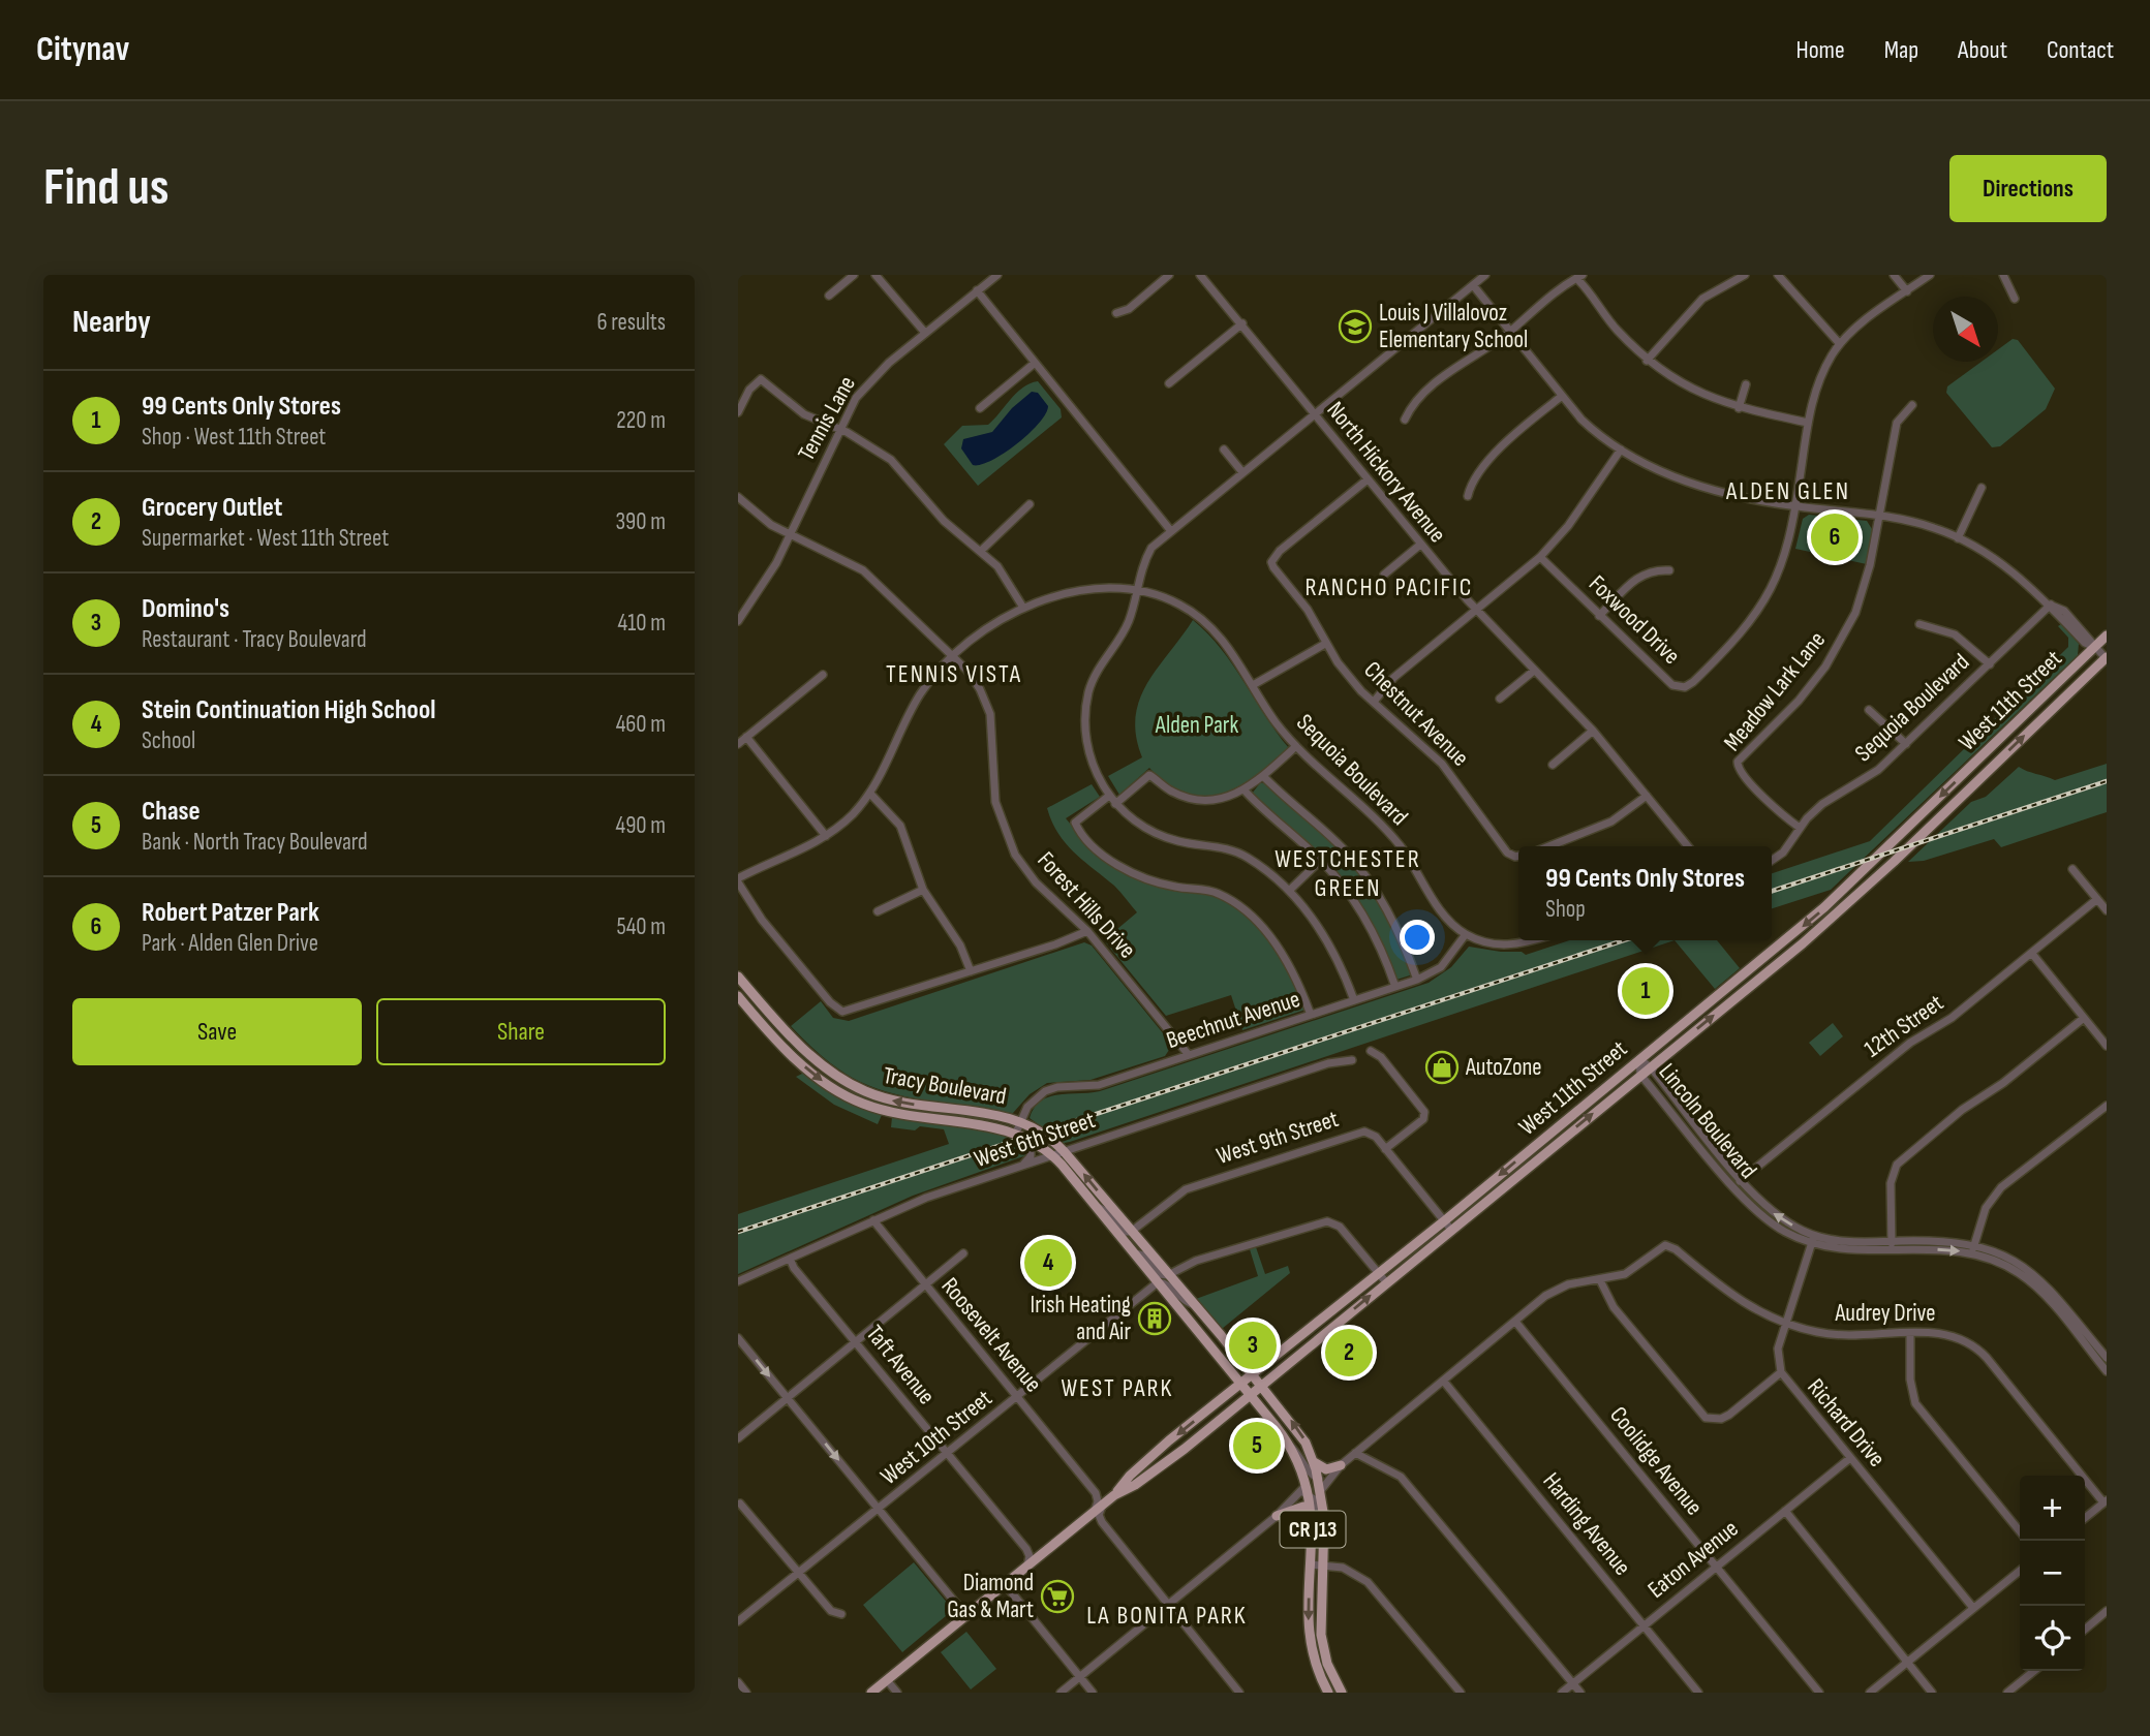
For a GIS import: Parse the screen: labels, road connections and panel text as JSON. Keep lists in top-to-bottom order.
{
  "streets": {
    "main road": ["West 11th Street", "Tracy Boulevard", "CR J13"],
    "street": [
      "Tennis Lane",
      "North Hickory Avenue",
      "Foxwood Drive",
      "Meadow Lark Lane",
      "Sequoia Boulevard",
      "Chestnut Avenue",
      "Forest Hills Drive",
      "Beechnut Avenue",
      "12th Street",
      "Lincoln Boulevard",
      "West 9th Street",
      "West 6th Street",
      "Audrey Drive",
      "Roosevelt Avenue",
      "Taft Avenue",
      "Richard Drive",
      "West 10th Street",
      "Coolidge Avenue",
      "Harding Avenue",
      "Eaton Avenue"
    ]
  },
  "crossings": [
    ["Tennis Lane", "Forest Hills Drive"],
    ["North Hickory Avenue", "Chestnut Avenue"],
    ["Meadow Lark Lane", "Sequoia Boulevard"],
    ["West 11th Street", "Tracy Boulevard"],
    ["West 11th Street", "Lincoln Boulevard"],
    ["West 11th Street", "West 9th Street"],
    ["West 11th Street", "Roosevelt Avenue"],
    ["West 11th Street", "Taft Avenue"],
    ["West 11th Street", "CR J13"],
    ["Sequoia Boulevard", "Forest Hills Drive"],
    ["Sequoia Boulevard", "Beechnut Avenue"],
    ["Forest Hills Drive", "Beechnut Avenue"],
    ["Beechnut Avenue", "Tracy Boulevard"],
    ["12th Street", "Lincoln Boulevard"],
    ["Tracy Boulevard", "West 9th Street"],
    ["Tracy Boulevard", "West 6th Street"],
    ["Tracy Boulevard", "West 10th Street"],
    ["Tracy Boulevard", "CR J13"],
    ["Lincoln Boulevard", "Richard Drive"],
    ["West 6th Street", "Roosevelt Avenue"],
    ["West 6th Street", "Taft Avenue"],
    ["Audrey Drive", "Richard Drive"],
    ["Roosevelt Avenue", "West 10th Street"],
    ["Taft Avenue", "West 10th Street"],
    ["Richard Drive", "Eaton Avenue"],
    ["Coolidge Avenue", "Eaton Avenue"],
    ["Harding Avenue", "Eaton Avenue"]
  ],
  "districts": [
    "ALDEN GLEN",
    "RANCHO PACIFIC",
    "TENNIS VISTA",
    "WESTCHESTER GREEN",
    "WEST PARK",
    "LA BONITA PARK"
  ],
  "parks": ["Alden Park"],
  "places": {
    "school or university": ["Louis J Villalovoz Elementary School"],
    "shop": ["AutoZone"],
    "building": ["Irish Heating and Air"],
    "supermarket": ["Diamond Gas & Mart"]
  },
  "north": "bottom right",
  "page": {
    "header": "Citynav",
    "nav": [
      "Home",
      "Map",
      "About",
      "Contact"
    ],
    "buttons": [
      "Directions",
      ["Save", "Share"]
    ],
    "title": "Find us",
    "heading": ["Nearby", "6 results"],
    "list": [
      {
        "mark": "1",
        "name": "99 Cents Only Stores",
        "note": "Shop · West 11th Street",
        "value": "220 m"
      },
      {
        "mark": "2",
        "name": "Grocery Outlet",
        "note": "Supermarket · West 11th Street",
        "value": "390 m"
      },
      {
        "mark": "3",
        "name": "Domino's",
        "note": "Restaurant · Tracy Boulevard",
        "value": "410 m"
      },
      {
        "mark": "4",
        "name": "Stein Continuation High School",
        "note": "School",
        "value": "460 m"
      },
      {
        "mark": "5",
        "name": "Chase",
        "note": "Bank · North Tracy Boulevard",
        "value": "490 m"
      },
      {
        "mark": "6",
        "name": "Robert Patzer Park",
        "note": "Park · Alden Glen Drive",
        "value": "540 m"
      }
    ],
    "pins": [
      "6",
      "1",
      "4",
      "3",
      "2",
      "5"
    ],
    "popup": ["99 Cents Only Stores", "Shop"],
    "map_buttons": ["+", "−"]
  }
}
